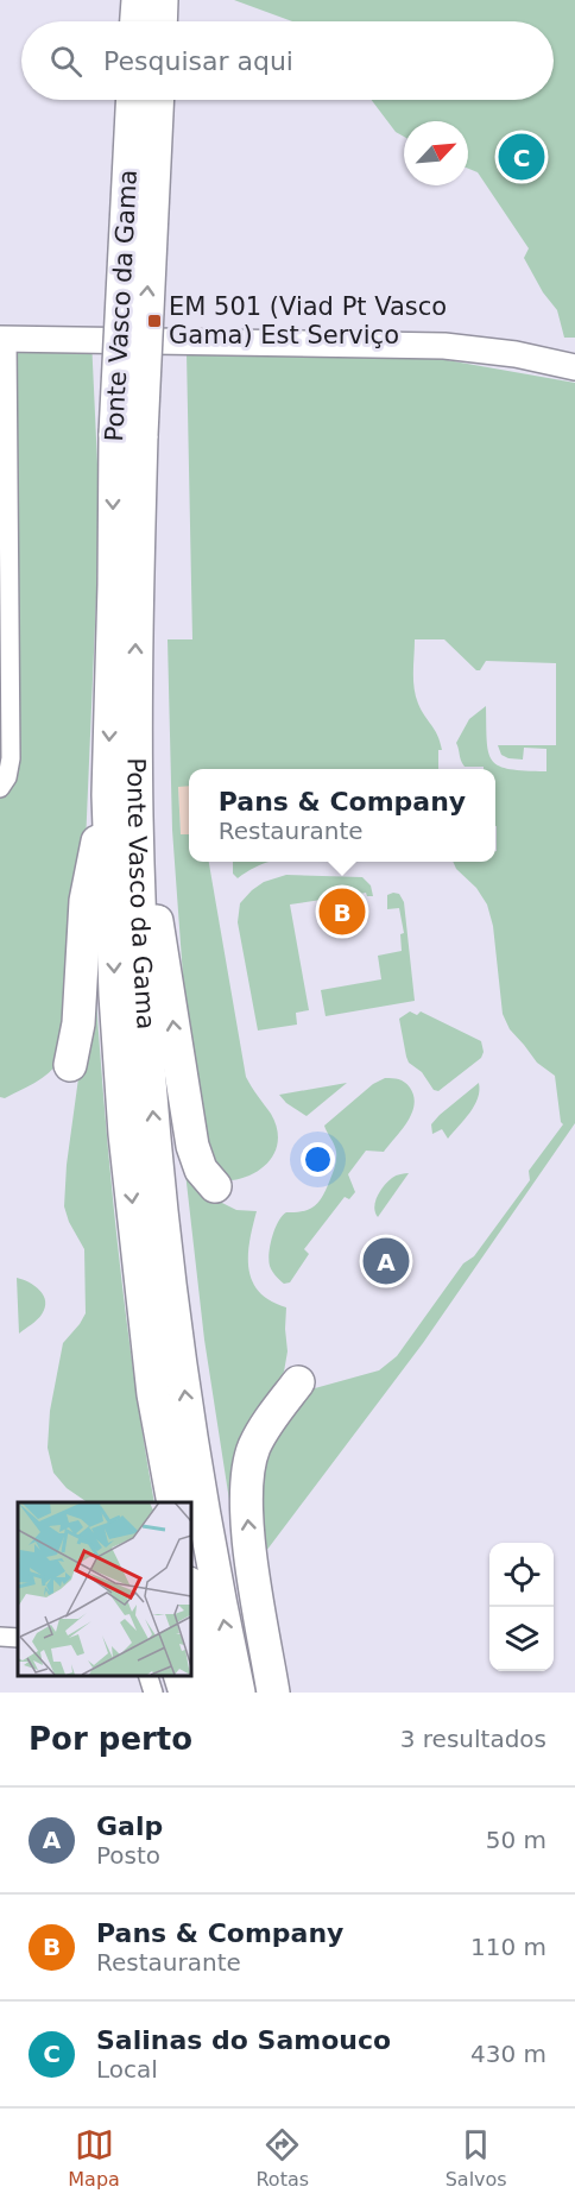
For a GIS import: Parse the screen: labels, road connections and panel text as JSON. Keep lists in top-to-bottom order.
{
  "streets": {
    "highway": ["Ponte Vasco da Gama"]
  },
  "places": {
    "transit": ["EM 501 (Viad Pt Vasco Gama) Est Serviço"]
  },
  "north": "top right",
  "page": {
    "search": "Pesquisar aqui",
    "pins": ["C", "B", "A"],
    "popup": ["Pans & Company", "Restaurante"],
    "heading": ["Por perto", "3 resultados"],
    "list": [
      {
        "mark": "A",
        "name": "Galp",
        "note": "Posto",
        "value": "50 m"
      },
      {
        "mark": "B",
        "name": "Pans & Company",
        "note": "Restaurante",
        "value": "110 m"
      },
      {
        "mark": "C",
        "name": "Salinas do Samouco",
        "note": "Local",
        "value": "430 m"
      }
    ],
    "nav": ["Mapa", "Rotas", "Salvos"]
  }
}
